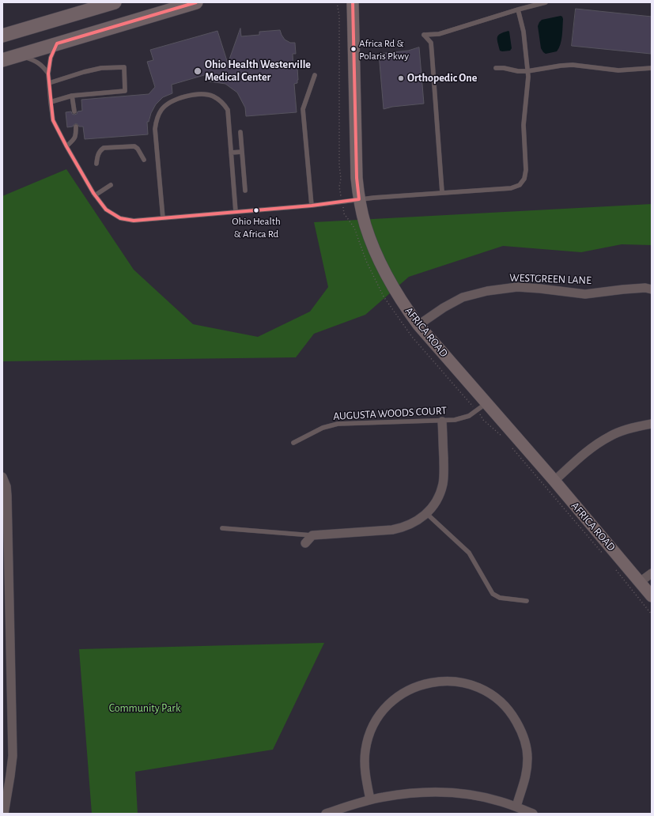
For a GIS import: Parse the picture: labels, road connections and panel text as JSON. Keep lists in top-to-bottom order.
{
  "streets": {
    "street": ["WESTGREEN LANE", "AFRICA ROAD"],
    "lane": ["AUGUSTA WOODS COURT"]
  },
  "crossings": [
    ["WESTGREEN LANE", "AFRICA ROAD"],
    ["AFRICA ROAD", "AUGUSTA WOODS COURT"]
  ],
  "parks": ["Community Park"],
  "places": [
    "Africa Rd & Polaris Pkwy",
    "Ohio Health Westerville Medical Center",
    "Orthopedic One",
    "Ohio Health & Africa Rd"
  ]
}
